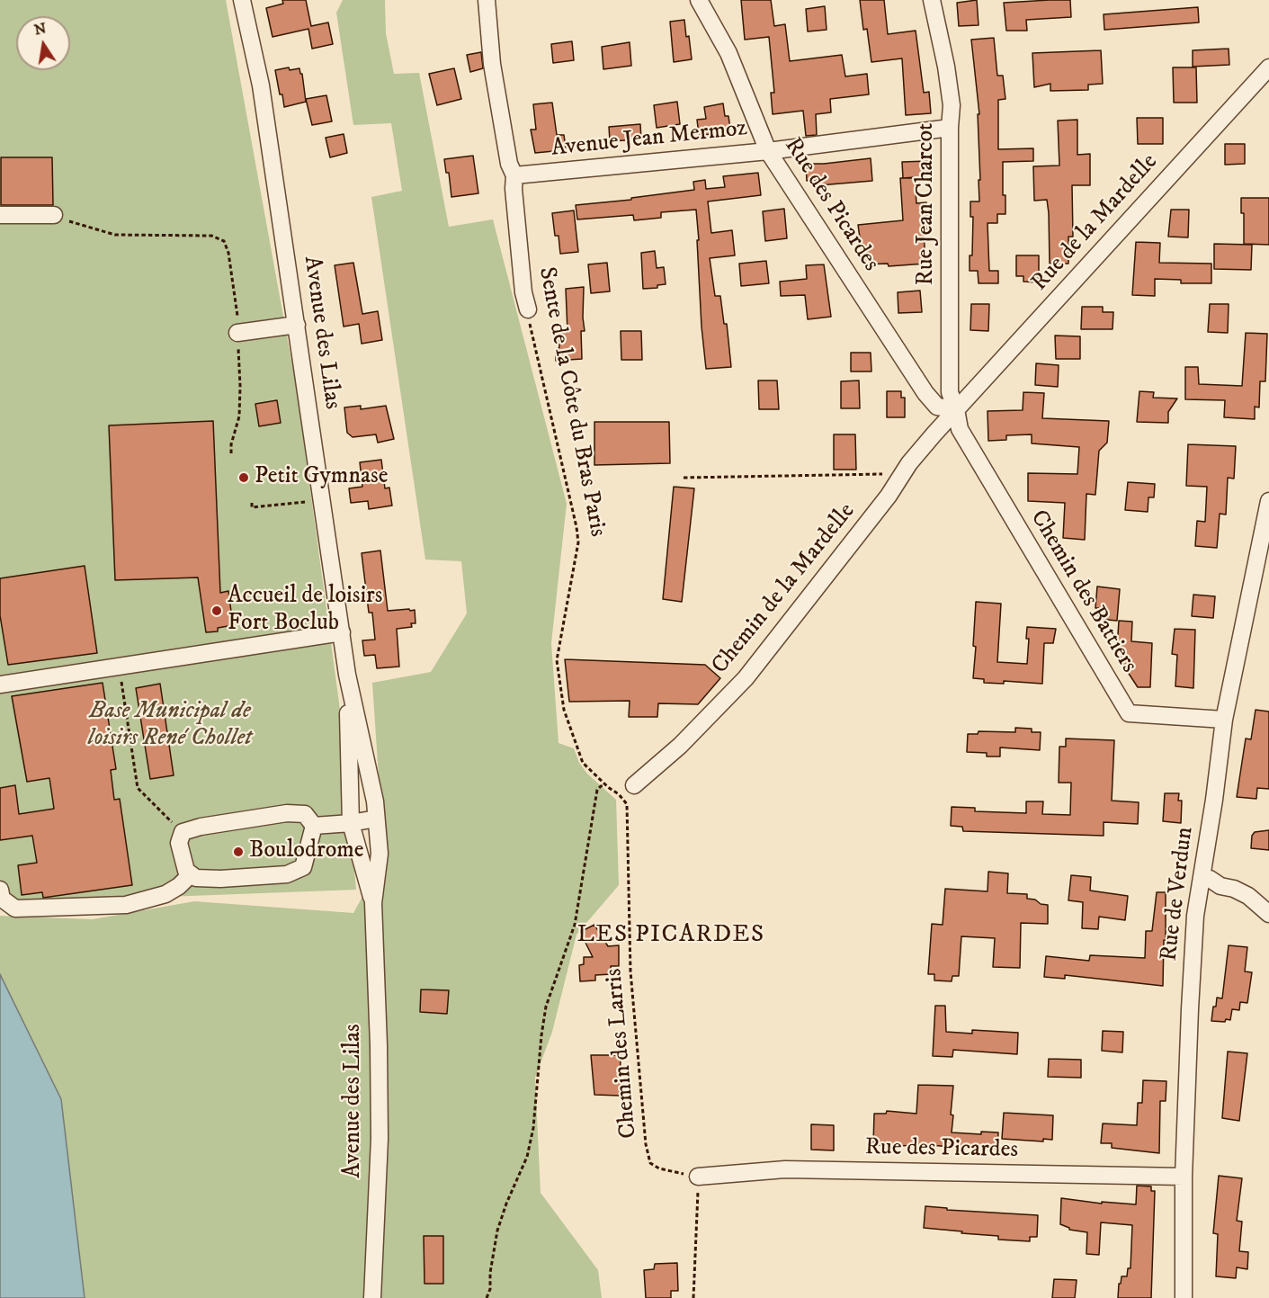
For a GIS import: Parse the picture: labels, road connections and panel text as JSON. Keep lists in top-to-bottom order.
{
  "streets": {
    "street": [
      "Avenue Jean Mermoz",
      "Rue Jean Charcot",
      "Rue des Picardes",
      "Rue de la Mardelle",
      "Avenue des Lilas",
      "Sente de la Côte du Bras Paris",
      "Chemin de la Mardelle",
      "Chemin des Battiers",
      "Rue de Verdun"
    ],
    "path": ["Chemin des Larris"]
  },
  "crossings": [
    ["Avenue Jean Mermoz", "Rue Jean Charcot"],
    ["Avenue Jean Mermoz", "Rue des Picardes"],
    ["Avenue Jean Mermoz", "Sente de la Côte du Bras Paris"],
    ["Rue Jean Charcot", "Rue des Picardes"],
    ["Rue Jean Charcot", "Rue de la Mardelle"],
    ["Rue Jean Charcot", "Chemin de la Mardelle"],
    ["Rue Jean Charcot", "Chemin des Battiers"],
    ["Rue des Picardes", "Rue de la Mardelle"],
    ["Rue des Picardes", "Chemin de la Mardelle"],
    ["Rue des Picardes", "Chemin des Battiers"],
    ["Rue des Picardes", "Rue de Verdun"],
    ["Rue des Picardes", "Chemin des Larris"],
    ["Rue de la Mardelle", "Chemin de la Mardelle"],
    ["Rue de la Mardelle", "Chemin des Battiers"],
    ["Sente de la Côte du Bras Paris", "Chemin des Larris"],
    ["Chemin de la Mardelle", "Chemin des Battiers"],
    ["Chemin des Battiers", "Rue de Verdun"]
  ],
  "districts": ["LES PICARDES"],
  "parks": ["Base Municipal de loisirs René Chollet"],
  "places": ["Petit Gymnase", "Accueil de loisirs Fort Boclub", "Boulodrome"],
  "north": "top"
}
